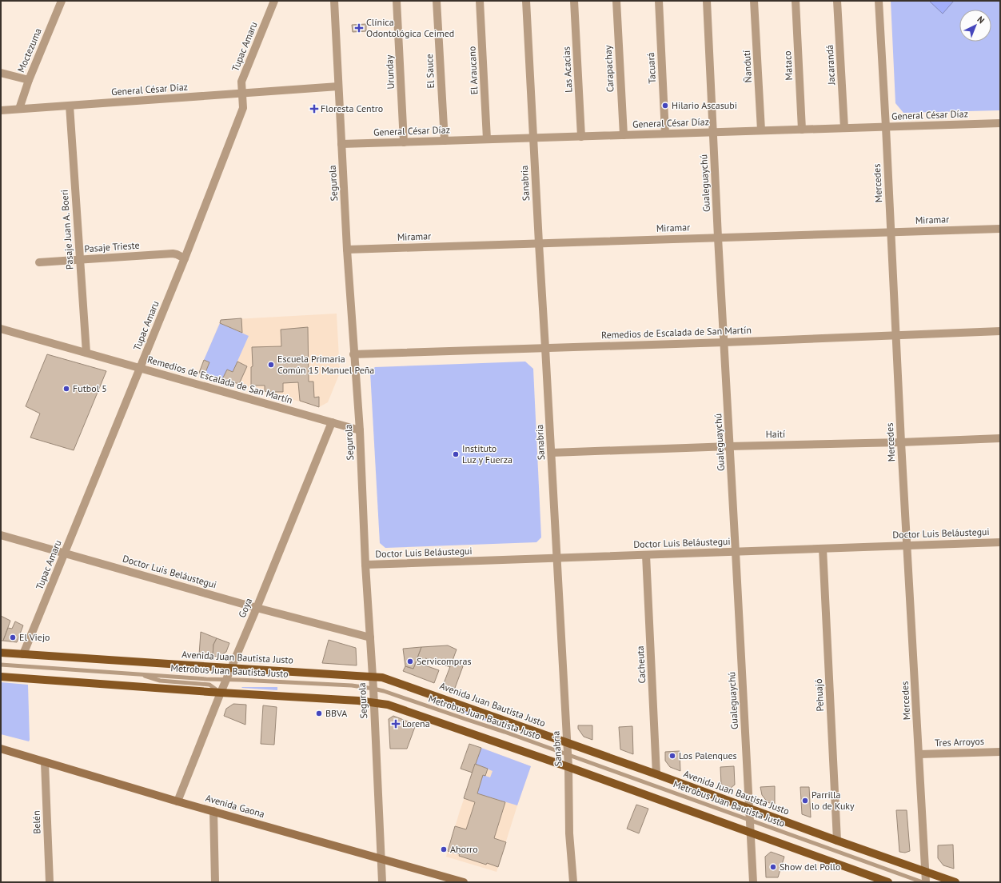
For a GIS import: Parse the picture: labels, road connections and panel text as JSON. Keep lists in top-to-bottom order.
{
  "streets": {
    "main road": ["Avenida Juan Bautista Justo", "Avenida Gaona"],
    "street": [
      "Tupac Amaru",
      "Moctezuma",
      "Jacarandá",
      "Mataco",
      "Ñandutí",
      "Tacuará",
      "Carapachay",
      "Las Acacias",
      "El Araucano",
      "El Sauce",
      "Urunday",
      "General César Díaz",
      "Segurola",
      "Sanabria",
      "Gualeguaychú",
      "Mercedes",
      "Miramar",
      "Pasaje Juan A. Boeri",
      "Pasaje Trieste",
      "Remedios de Escalada de San Martín",
      "Haití",
      "Doctor Luis Beláustegui",
      "Goya",
      "Cacheuta",
      "Pehuajó",
      "Tres Arroyos",
      "Belén"
    ],
    "lane": ["Metrobus Juan Bautista Justo"]
  },
  "crossings": [
    ["Tupac Amaru", "General César Díaz"],
    ["Tupac Amaru", "Pasaje Trieste"],
    ["Tupac Amaru", "Remedios de Escalada de San Martín"],
    ["Tupac Amaru", "Doctor Luis Beláustegui"],
    ["Tupac Amaru", "Avenida Juan Bautista Justo"],
    ["Moctezuma", "General César Díaz"],
    ["Jacarandá", "General César Díaz"],
    ["Mataco", "General César Díaz"],
    ["Ñandutí", "General César Díaz"],
    ["Tacuará", "General César Díaz"],
    ["Carapachay", "General César Díaz"],
    ["Las Acacias", "General César Díaz"],
    ["El Araucano", "General César Díaz"],
    ["El Sauce", "General César Díaz"],
    ["Urunday", "General César Díaz"],
    ["General César Díaz", "Segurola"],
    ["General César Díaz", "Sanabria"],
    ["General César Díaz", "Gualeguaychú"],
    ["General César Díaz", "Mercedes"],
    ["General César Díaz", "Pasaje Juan A. Boeri"],
    ["Segurola", "Miramar"],
    ["Segurola", "Remedios de Escalada de San Martín"],
    ["Segurola", "Doctor Luis Beláustegui"],
    ["Segurola", "Avenida Juan Bautista Justo"],
    ["Segurola", "Metrobus Juan Bautista Justo"],
    ["Segurola", "Avenida Gaona"],
    ["Sanabria", "Miramar"],
    ["Sanabria", "Remedios de Escalada de San Martín"],
    ["Sanabria", "Haití"],
    ["Sanabria", "Doctor Luis Beláustegui"],
    ["Sanabria", "Avenida Juan Bautista Justo"],
    ["Sanabria", "Metrobus Juan Bautista Justo"],
    ["Gualeguaychú", "Miramar"],
    ["Gualeguaychú", "Remedios de Escalada de San Martín"],
    ["Gualeguaychú", "Haití"],
    ["Gualeguaychú", "Doctor Luis Beláustegui"],
    ["Gualeguaychú", "Avenida Juan Bautista Justo"],
    ["Gualeguaychú", "Metrobus Juan Bautista Justo"],
    ["Mercedes", "Miramar"],
    ["Mercedes", "Remedios de Escalada de San Martín"],
    ["Mercedes", "Haití"],
    ["Mercedes", "Doctor Luis Beláustegui"],
    ["Mercedes", "Avenida Juan Bautista Justo"],
    ["Mercedes", "Tres Arroyos"],
    ["Pasaje Juan A. Boeri", "Pasaje Trieste"],
    ["Pasaje Juan A. Boeri", "Remedios de Escalada de San Martín"],
    ["Remedios de Escalada de San Martín", "Goya"],
    ["Doctor Luis Beláustegui", "Goya"],
    ["Doctor Luis Beláustegui", "Cacheuta"],
    ["Doctor Luis Beláustegui", "Pehuajó"],
    ["Goya", "Avenida Juan Bautista Justo"],
    ["Goya", "Metrobus Juan Bautista Justo"],
    ["Goya", "Avenida Gaona"],
    ["Avenida Juan Bautista Justo", "Cacheuta"],
    ["Avenida Juan Bautista Justo", "Pehuajó"],
    ["Avenida Gaona", "Belén"]
  ],
  "places": {
    "health": ["Clínica Odontológica Ceimed", "Floresta Centro", "Lorena"],
    "other": [
      "Hilario Ascasubi",
      "Escuela Primaria Común 15 Manuel Peña",
      "Futbol 5",
      "Instituto Luz y Fuerza",
      "El Viejo",
      "Servicompras",
      "BBVA",
      "Los Palenques",
      "Parrilla lo de Kuky",
      "Ahorro",
      "Show del Pollo"
    ]
  },
  "north": "top right"
}
